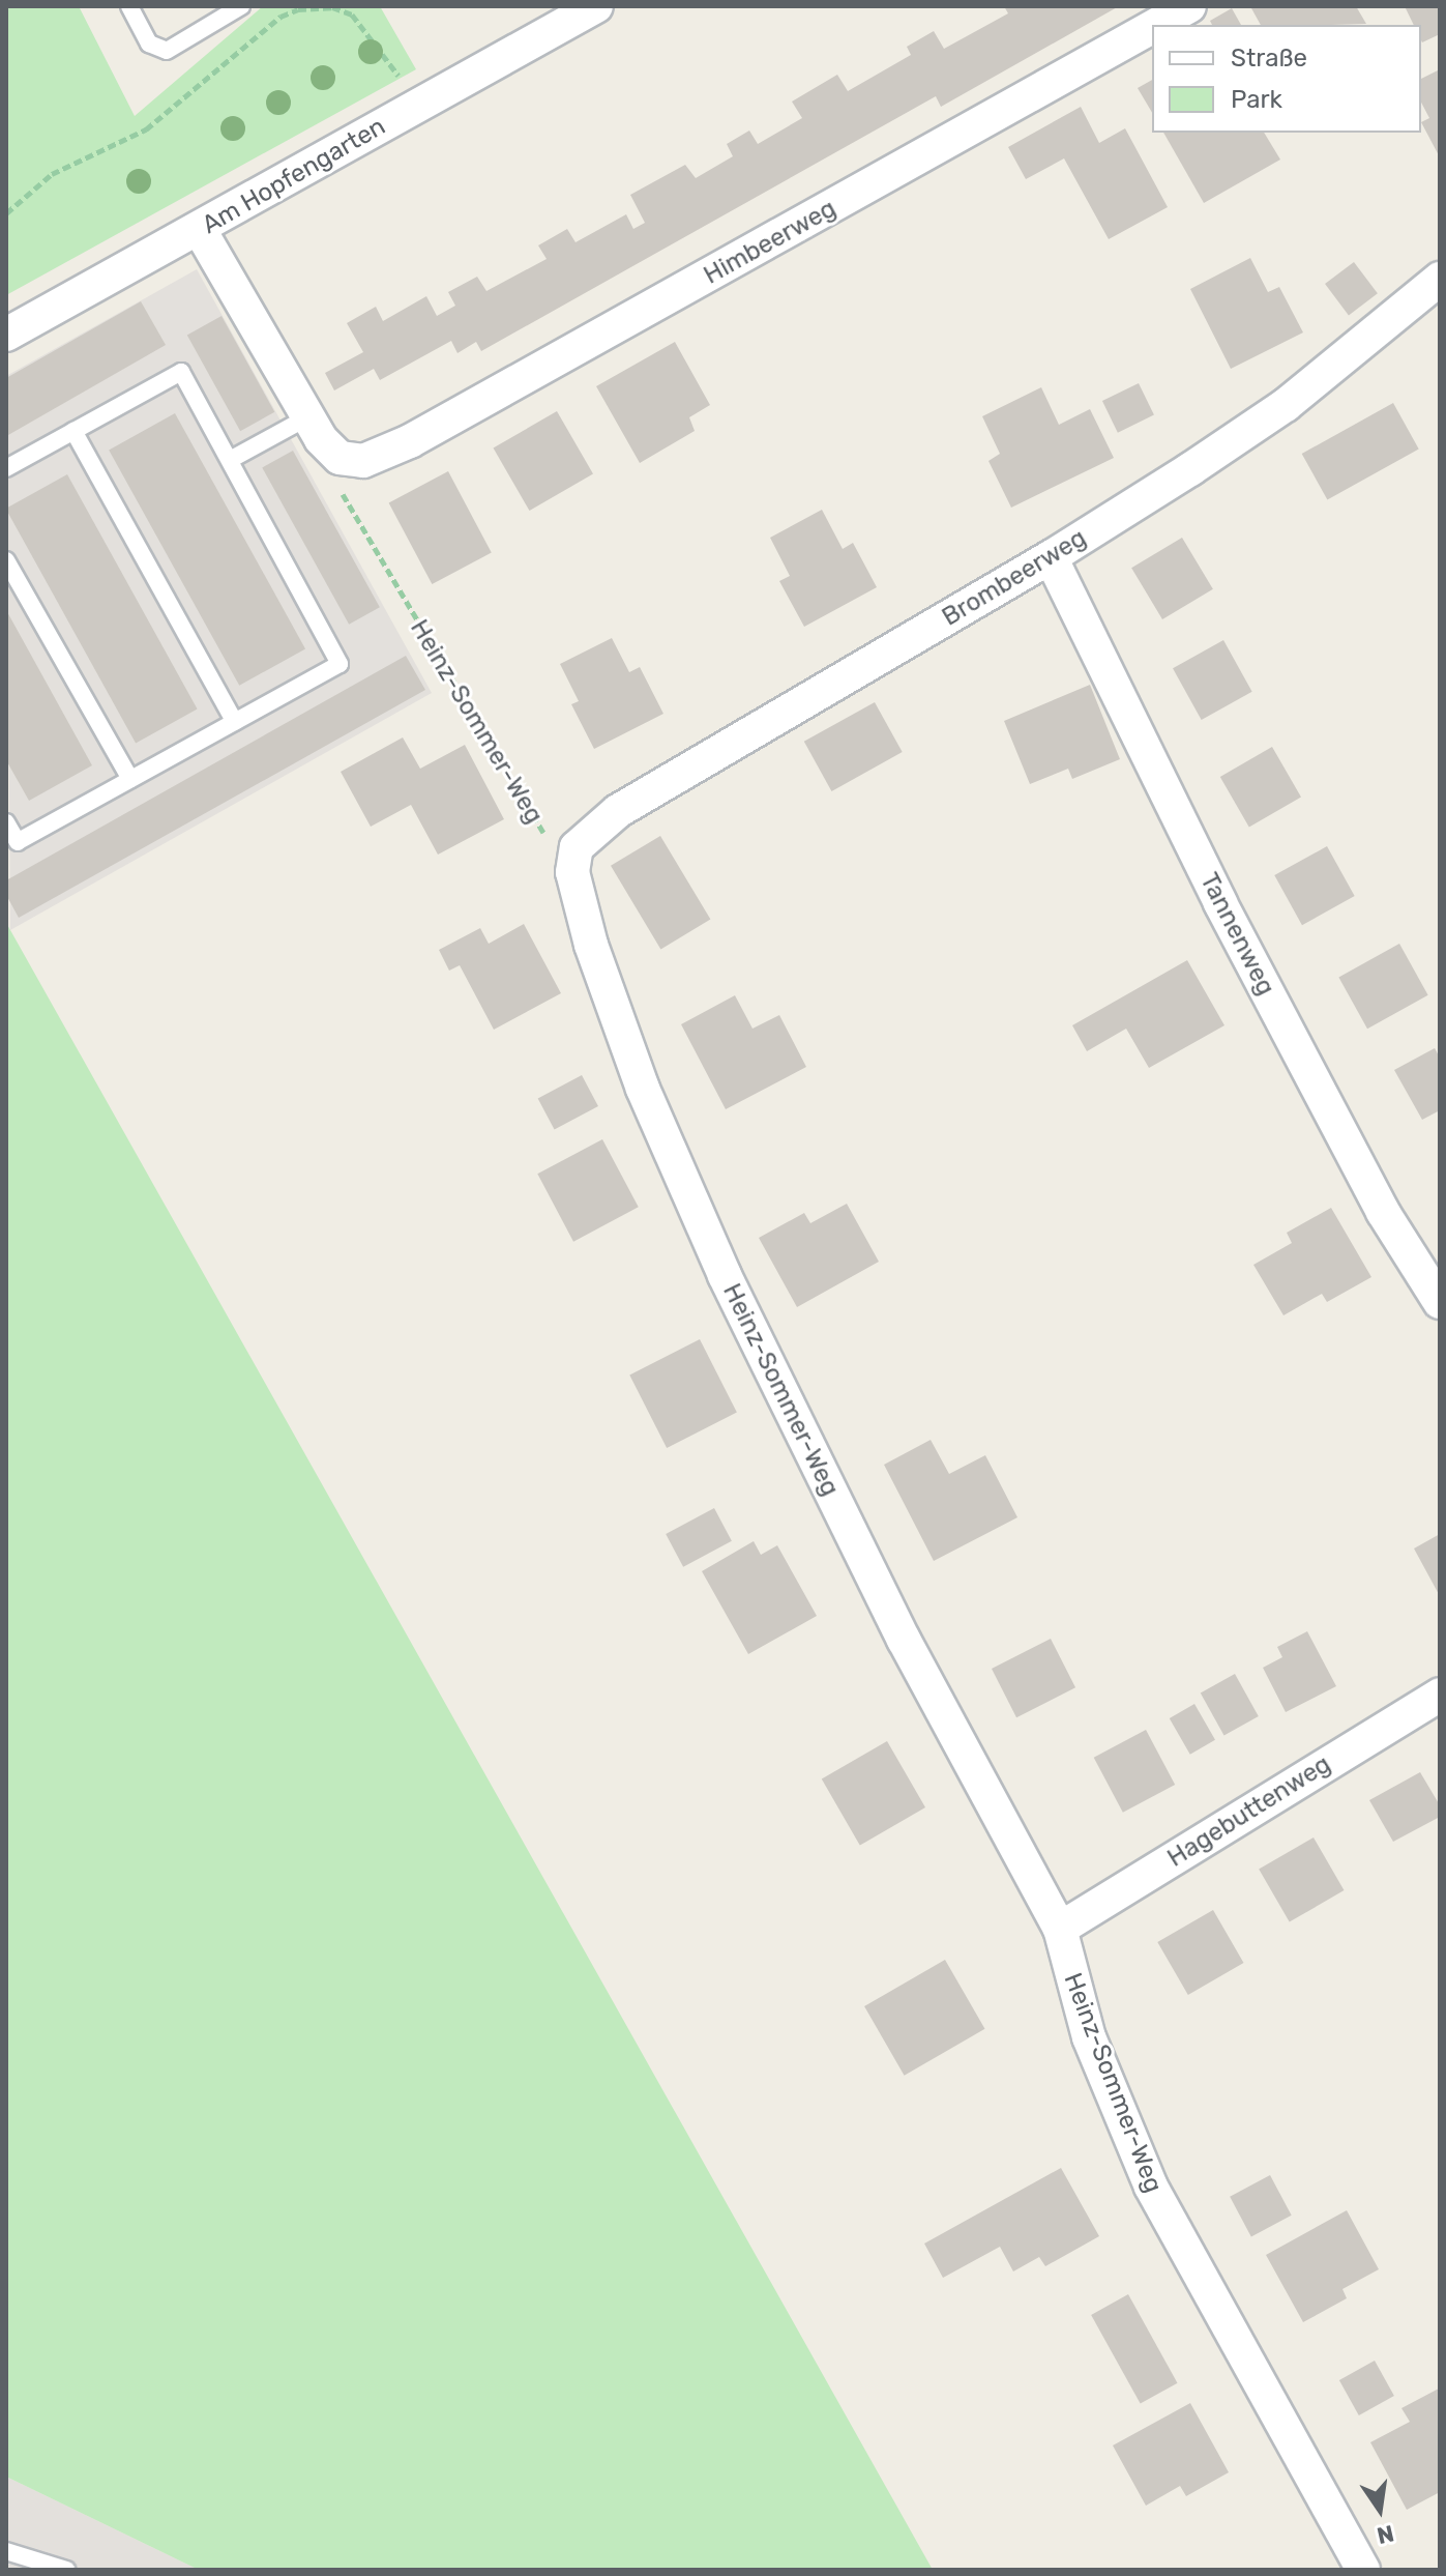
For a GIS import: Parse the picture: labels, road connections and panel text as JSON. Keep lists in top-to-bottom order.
{
  "streets": {
    "street": [
      "Am Hopfengarten",
      "Himbeerweg",
      "Brombeerweg",
      "Heinz-Sommer-Weg",
      "Tannenweg",
      "Hagebuttenweg"
    ]
  },
  "crossings": [
    ["Himbeerweg", "Heinz-Sommer-Weg"],
    ["Brombeerweg", "Heinz-Sommer-Weg"],
    ["Brombeerweg", "Tannenweg"],
    ["Heinz-Sommer-Weg", "Hagebuttenweg"]
  ],
  "legend": ["Straße", "Park"],
  "north": "bottom"
}
